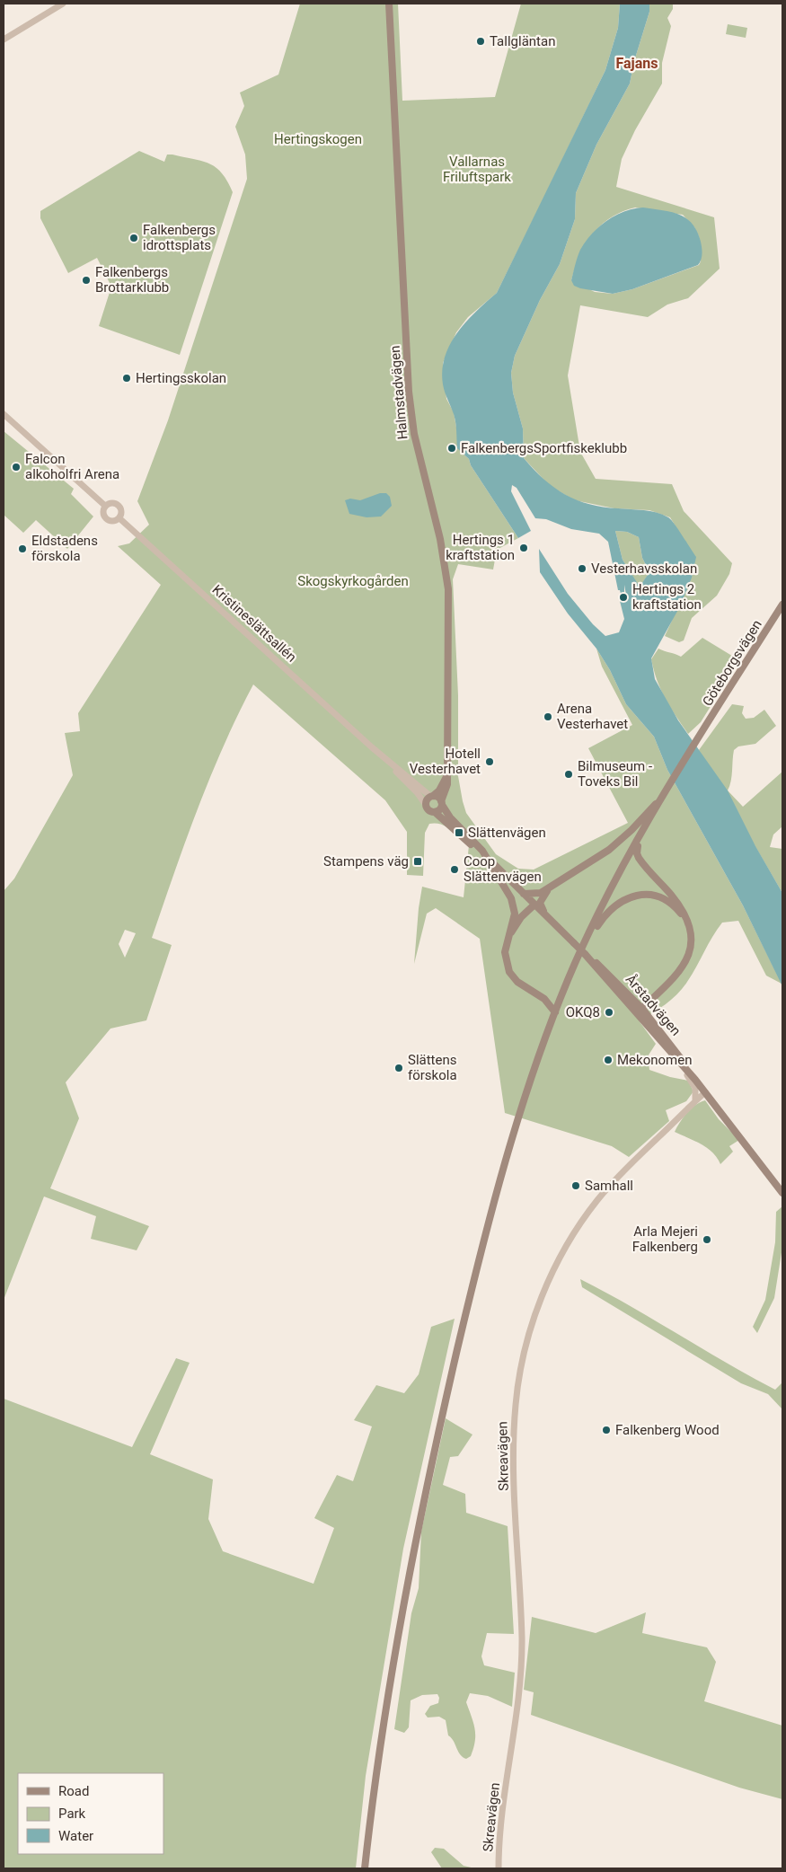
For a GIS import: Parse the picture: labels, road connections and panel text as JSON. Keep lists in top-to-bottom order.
{
  "streets": {
    "main road": ["Halmstadvägen", "Göteborgsvägen", "Årstadvägen"],
    "street": ["Kristineslättsallén", "Skreavägen"]
  },
  "crossings": [
    ["Halmstadvägen", "Kristineslättsallén"],
    ["Halmstadvägen", "Årstadvägen"],
    ["Kristineslättsallén", "Årstadvägen"],
    ["Årstadvägen", "Skreavägen"]
  ],
  "districts": ["Fajans"],
  "parks": ["Hertingskogen", "Vallarnas Friluftspark", "Skogskyrkogården"],
  "places": {
    "other": [
      "Tallgläntan",
      "Falkenbergs idrottsplats",
      "Falkenbergs Brottarklubb",
      "Hertingsskolan",
      "FalkenbergsSportfiskeklubb",
      "Falcon alkoholfri Arena",
      "Hertings 1 kraftstation",
      "Eldstadens förskola",
      "Vesterhavsskolan",
      "Hertings 2 kraftstation",
      "Arena Vesterhavet",
      "Hotell Vesterhavet",
      "Bilmuseum - Toveks Bil",
      "Coop Slättenvägen",
      "OKQ8",
      "Mekonomen",
      "Slättens förskola",
      "Samhall",
      "Arla Mejeri Falkenberg",
      "Falkenberg Wood"
    ],
    "transit": ["Slättenvägen", "Stampens väg"]
  },
  "legend": ["Road", "Park", "Water"]
}
